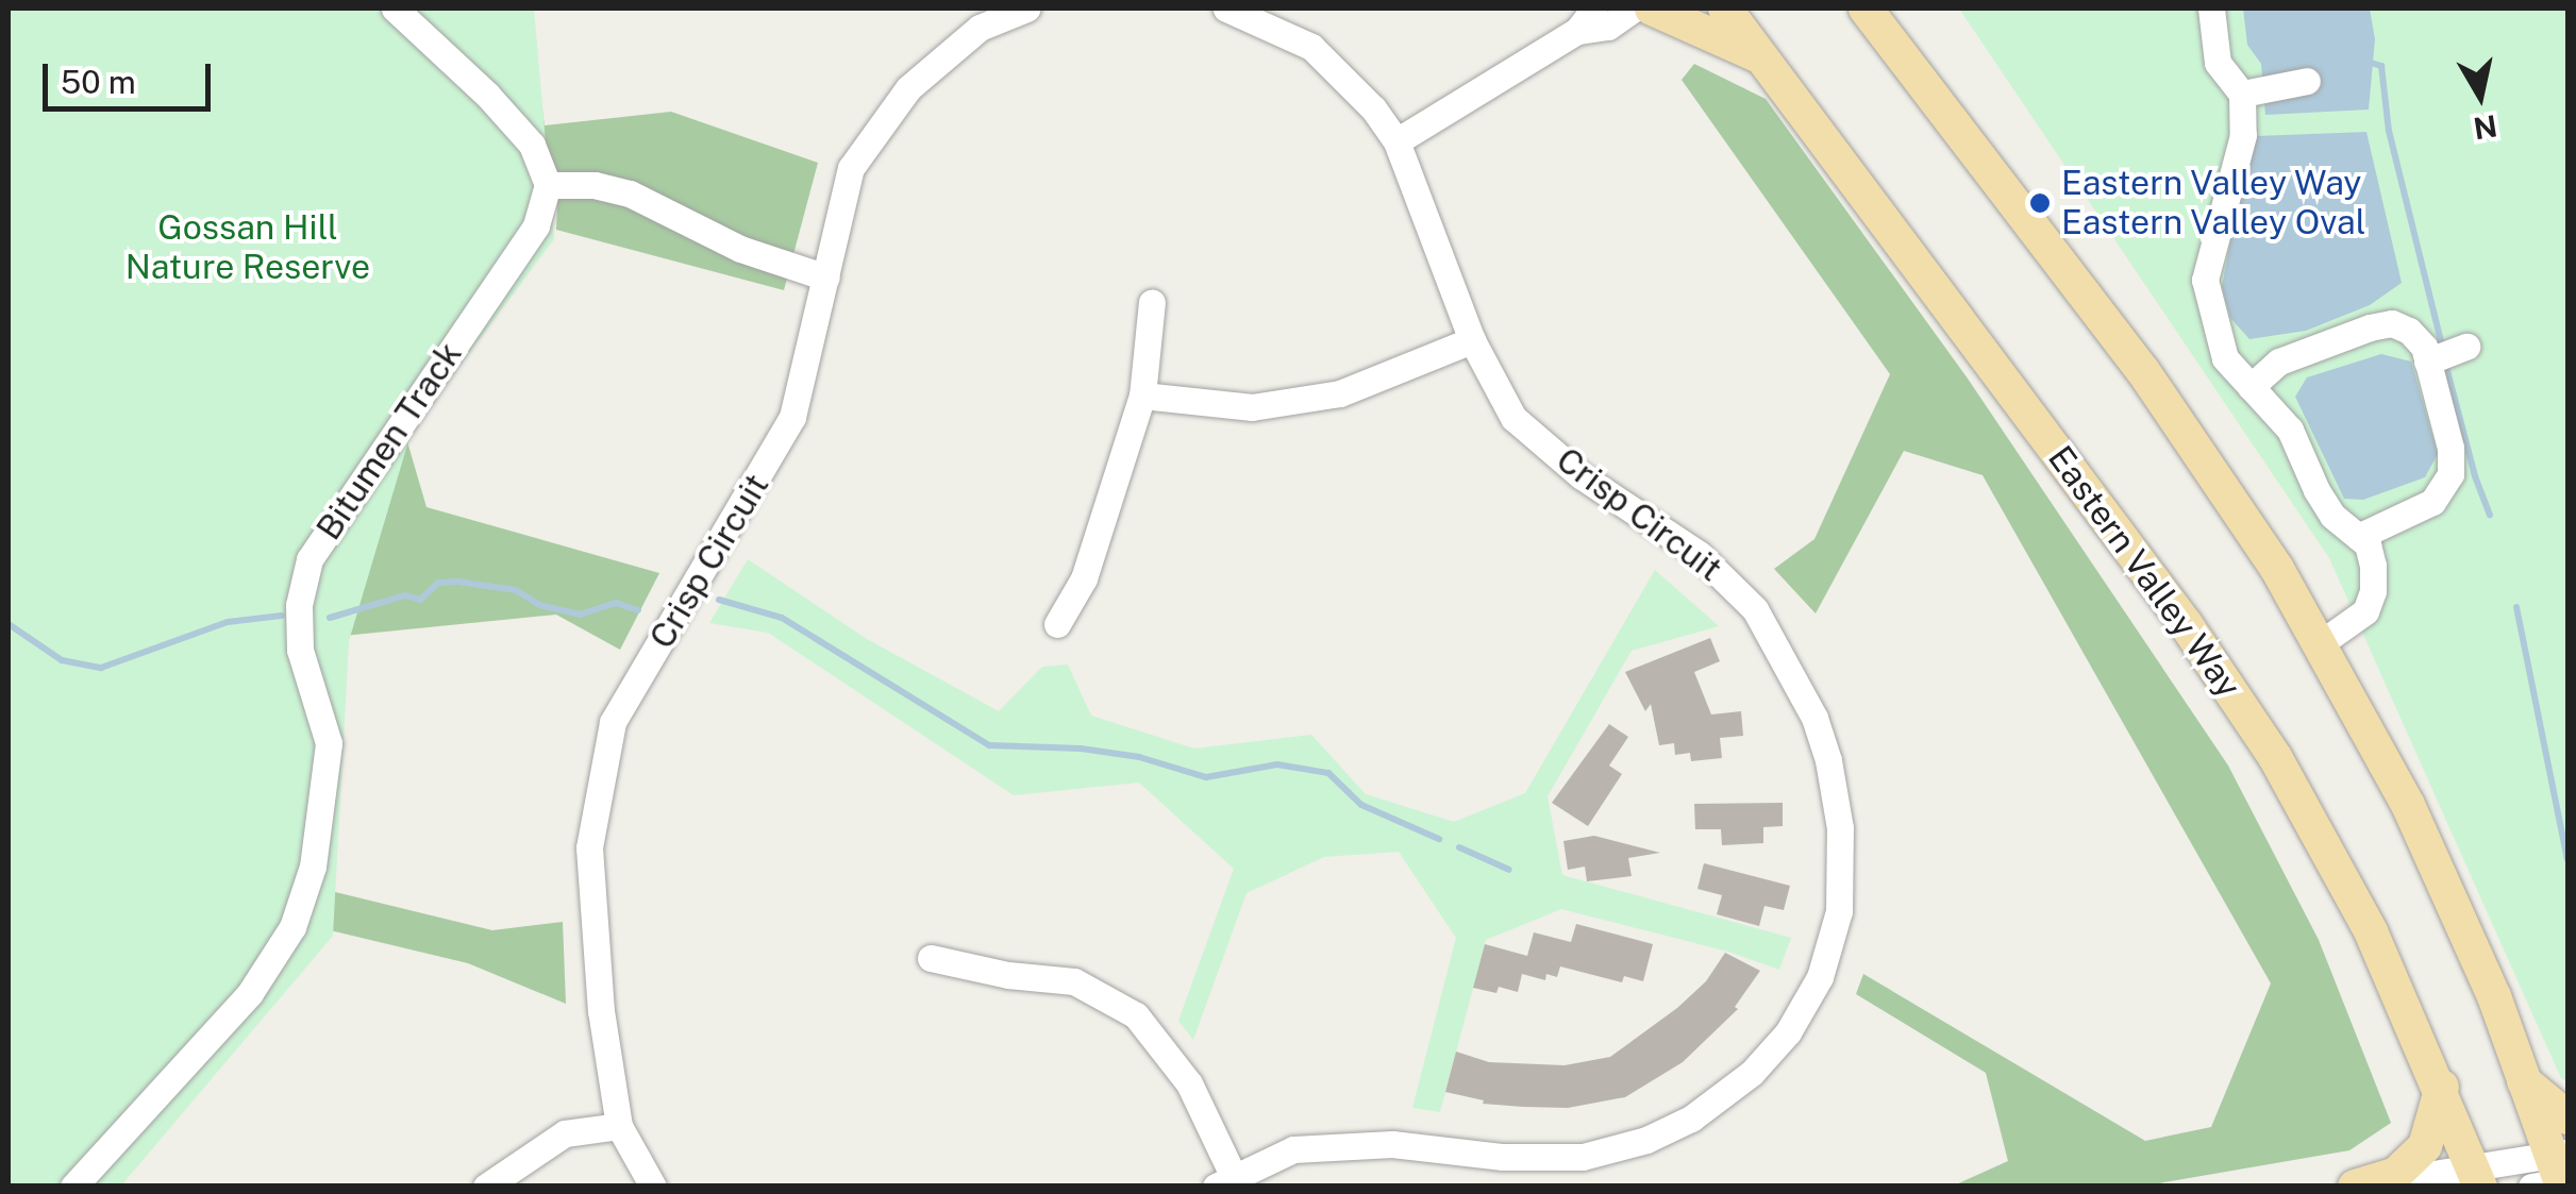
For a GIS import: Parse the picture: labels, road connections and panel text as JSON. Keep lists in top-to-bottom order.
{
  "streets": {
    "main road": ["Eastern Valley Way"],
    "street": ["Bitumen Track", "Crisp Circuit"]
  },
  "parks": ["Gossan Hill Nature Reserve"],
  "places": ["Eastern Valley Way Eastern Valley Oval"],
  "scale_bar": "50 m",
  "north": "bottom"
}
